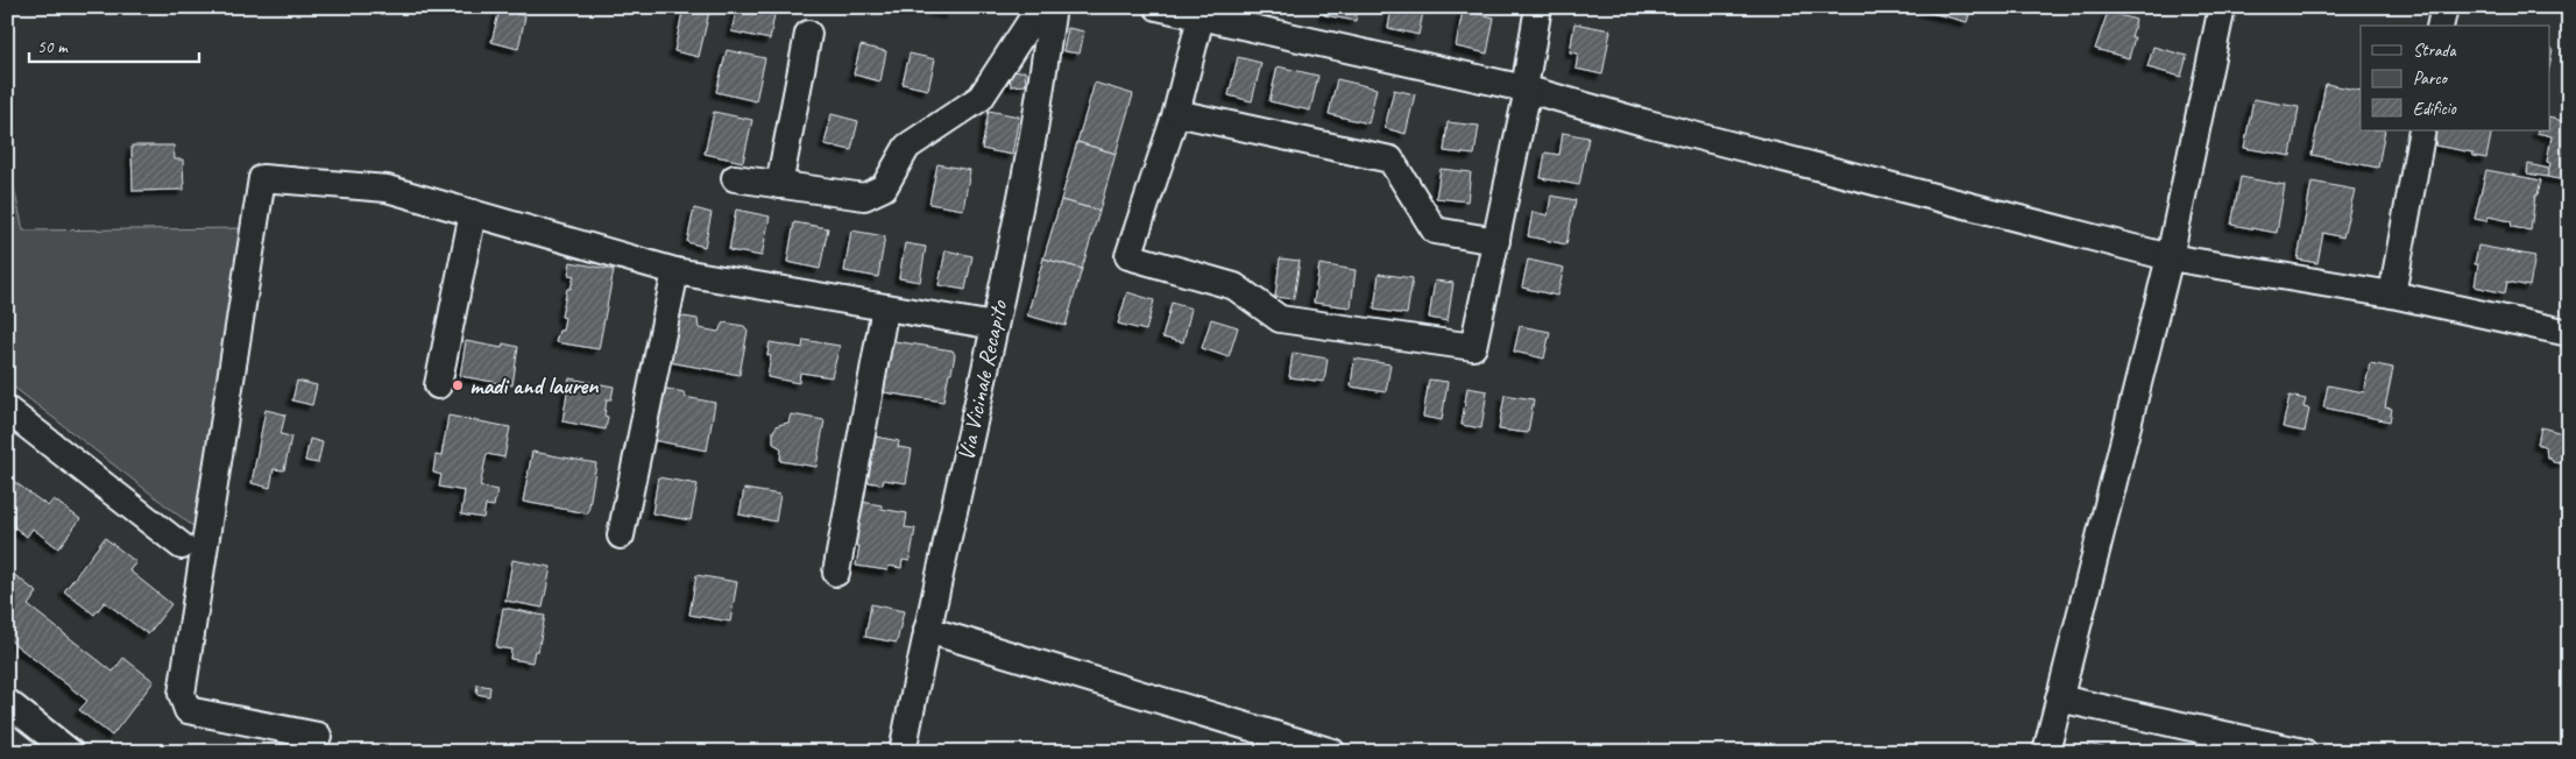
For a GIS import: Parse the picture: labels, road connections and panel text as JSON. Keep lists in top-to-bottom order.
{
  "streets": {
    "street": ["Via Vicinale Recapito"]
  },
  "places": ["madi and lauren"],
  "legend": ["Strada", "Parco", "Edificio"],
  "scale_bar": "50 m"
}
